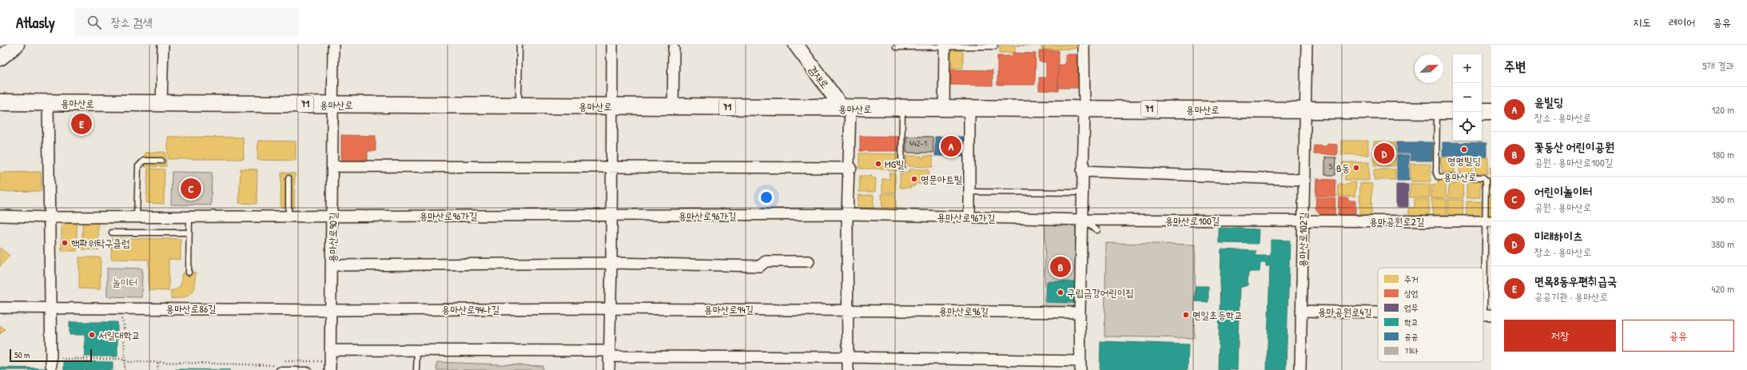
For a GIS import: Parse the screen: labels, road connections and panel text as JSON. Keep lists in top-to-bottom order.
{
  "streets": {
    "main road": ["겸재로", "용마산로", "71"],
    "street": [
      "용마산로96가길",
      "용마산로100길",
      "용마공원로2길",
      "용마산로90길",
      "용마산로102길",
      "용마산로86길",
      "용마산로94나길",
      "용마산로94길",
      "용마산로96길",
      "용마공원로4길"
    ]
  },
  "crossings": [
    ["겸재로", "용마산로"],
    ["용마산로", "용마공원로2길"],
    ["용마산로", "용마산로90길"],
    ["용마산로", "용마산로102길"],
    ["용마산로", "용마공원로4길"],
    ["용마산로96가길", "용마산로100길"],
    ["용마산로96가길", "용마산로90길"],
    ["용마산로100길", "용마공원로2길"],
    ["용마산로100길", "용마산로102길"],
    ["용마공원로2길", "용마산로102길"],
    ["용마공원로2길", "용마공원로4길"],
    ["용마산로90길", "용마산로86길"],
    ["용마산로90길", "용마산로94나길"],
    ["용마산로102길", "용마공원로4길"],
    ["용마산로86길", "용마산로94나길"],
    ["용마산로94나길", "용마산로94길"],
    ["용마산로94길", "용마산로96길"]
  ],
  "parks": ["놀이터"],
  "places": [
    "영명빌딩",
    "MG빌",
    "B동",
    "명문아트빌",
    "핵파워탁구클럽",
    "구립금강어린이집",
    "면일초등학교",
    "서일대학교"
  ],
  "house_numbers": ["442-1", "5"],
  "legend": [
    "주거",
    "상업",
    "업무",
    "학교",
    "공공",
    "기타"
  ],
  "scale_bar": "50 m",
  "north": "top right",
  "page": {
    "header": "Atlasly",
    "search": "장소 검색",
    "nav": ["지도", "레이어", "공유"],
    "heading": ["주변", "5개 결과"],
    "map_buttons": ["+", "−"],
    "list": [
      {
        "mark": "A",
        "name": "윤빌딩",
        "note": "장소 · 용마산로",
        "value": "120 m"
      },
      {
        "mark": "B",
        "name": "꽃동산 어린이공원",
        "note": "공원 · 용마산로100길",
        "value": "180 m"
      },
      {
        "mark": "C",
        "name": "어린이놀이터",
        "note": "공원 · 용마산로",
        "value": "350 m"
      },
      {
        "mark": "D",
        "name": "미래하이츠",
        "note": "장소 · 용마산로",
        "value": "380 m"
      },
      {
        "mark": "E",
        "name": "면목8동우편취급국",
        "note": "공공기관 · 용마산로",
        "value": "420 m"
      }
    ],
    "pins": [
      "E",
      "A",
      "D",
      "C",
      "B"
    ],
    "buttons": ["저장", "공유"],
    "scale": "50 m"
  }
}
